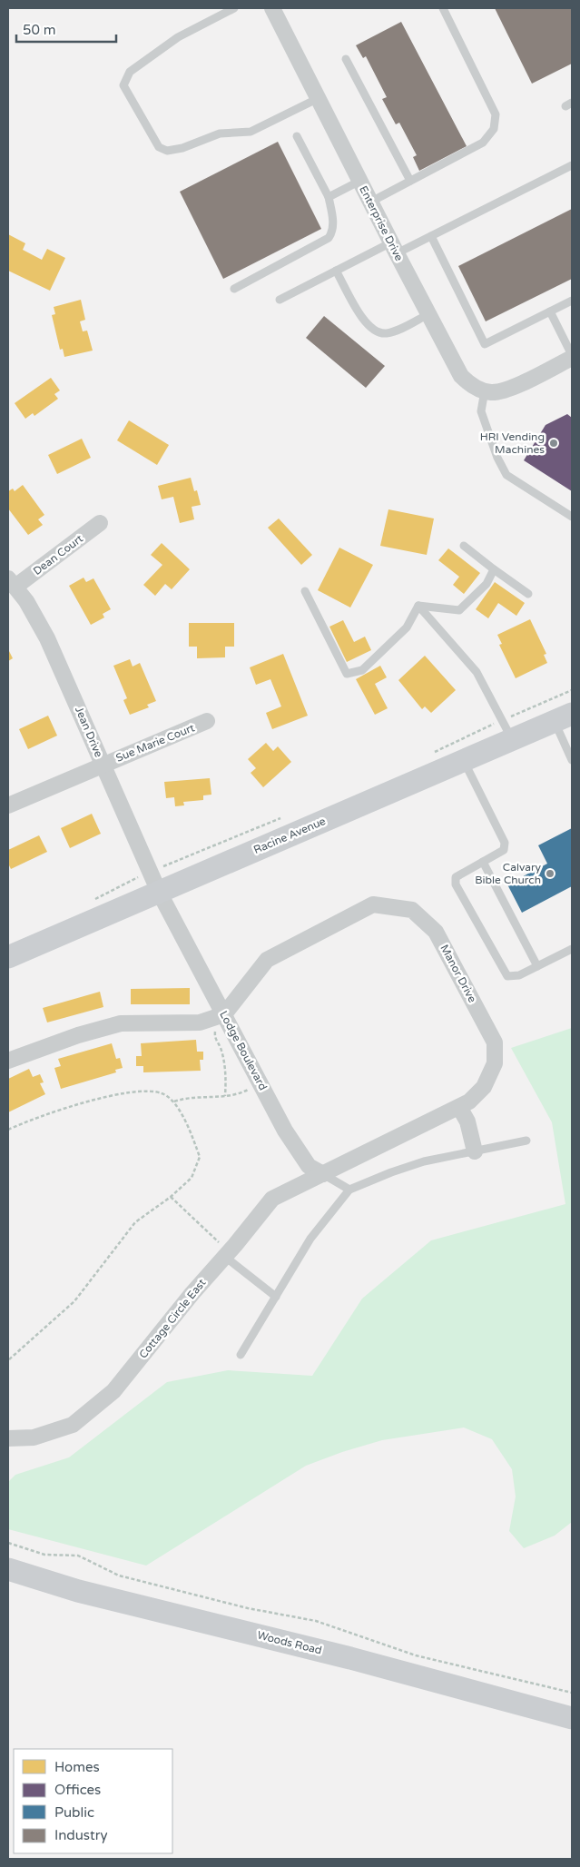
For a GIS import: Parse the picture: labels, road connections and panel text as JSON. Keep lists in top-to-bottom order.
{
  "streets": {
    "main road": ["Racine Avenue", "Woods Road"],
    "street": [
      "Enterprise Drive",
      "Dean Court",
      "Jean Drive",
      "Sue Marie Court",
      "Manor Drive",
      "Lodge Boulevard",
      "Cottage Circle East"
    ]
  },
  "crossings": [
    ["Dean Court", "Jean Drive"],
    ["Jean Drive", "Sue Marie Court"],
    ["Jean Drive", "Racine Avenue"],
    ["Jean Drive", "Lodge Boulevard"],
    ["Racine Avenue", "Lodge Boulevard"],
    ["Manor Drive", "Lodge Boulevard"],
    ["Manor Drive", "Cottage Circle East"],
    ["Lodge Boulevard", "Cottage Circle East"]
  ],
  "places": ["HRI Vending Machines", "Calvary Bible Church"],
  "legend": [
    "Homes",
    "Offices",
    "Public",
    "Industry"
  ],
  "scale_bar": "50 m"
}
